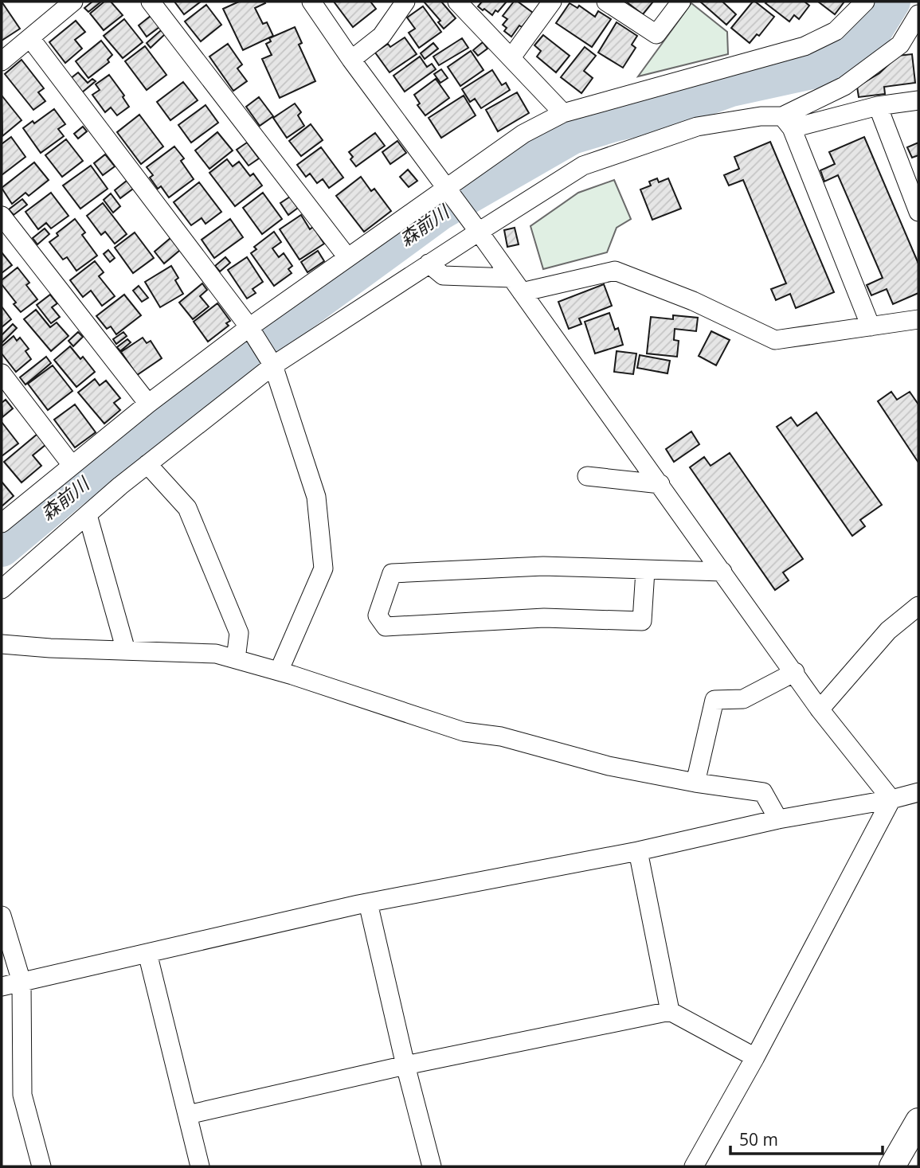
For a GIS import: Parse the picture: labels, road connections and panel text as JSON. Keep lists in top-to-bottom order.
{
  "water": ["森前川"],
  "scale_bar": "50 m"
}
